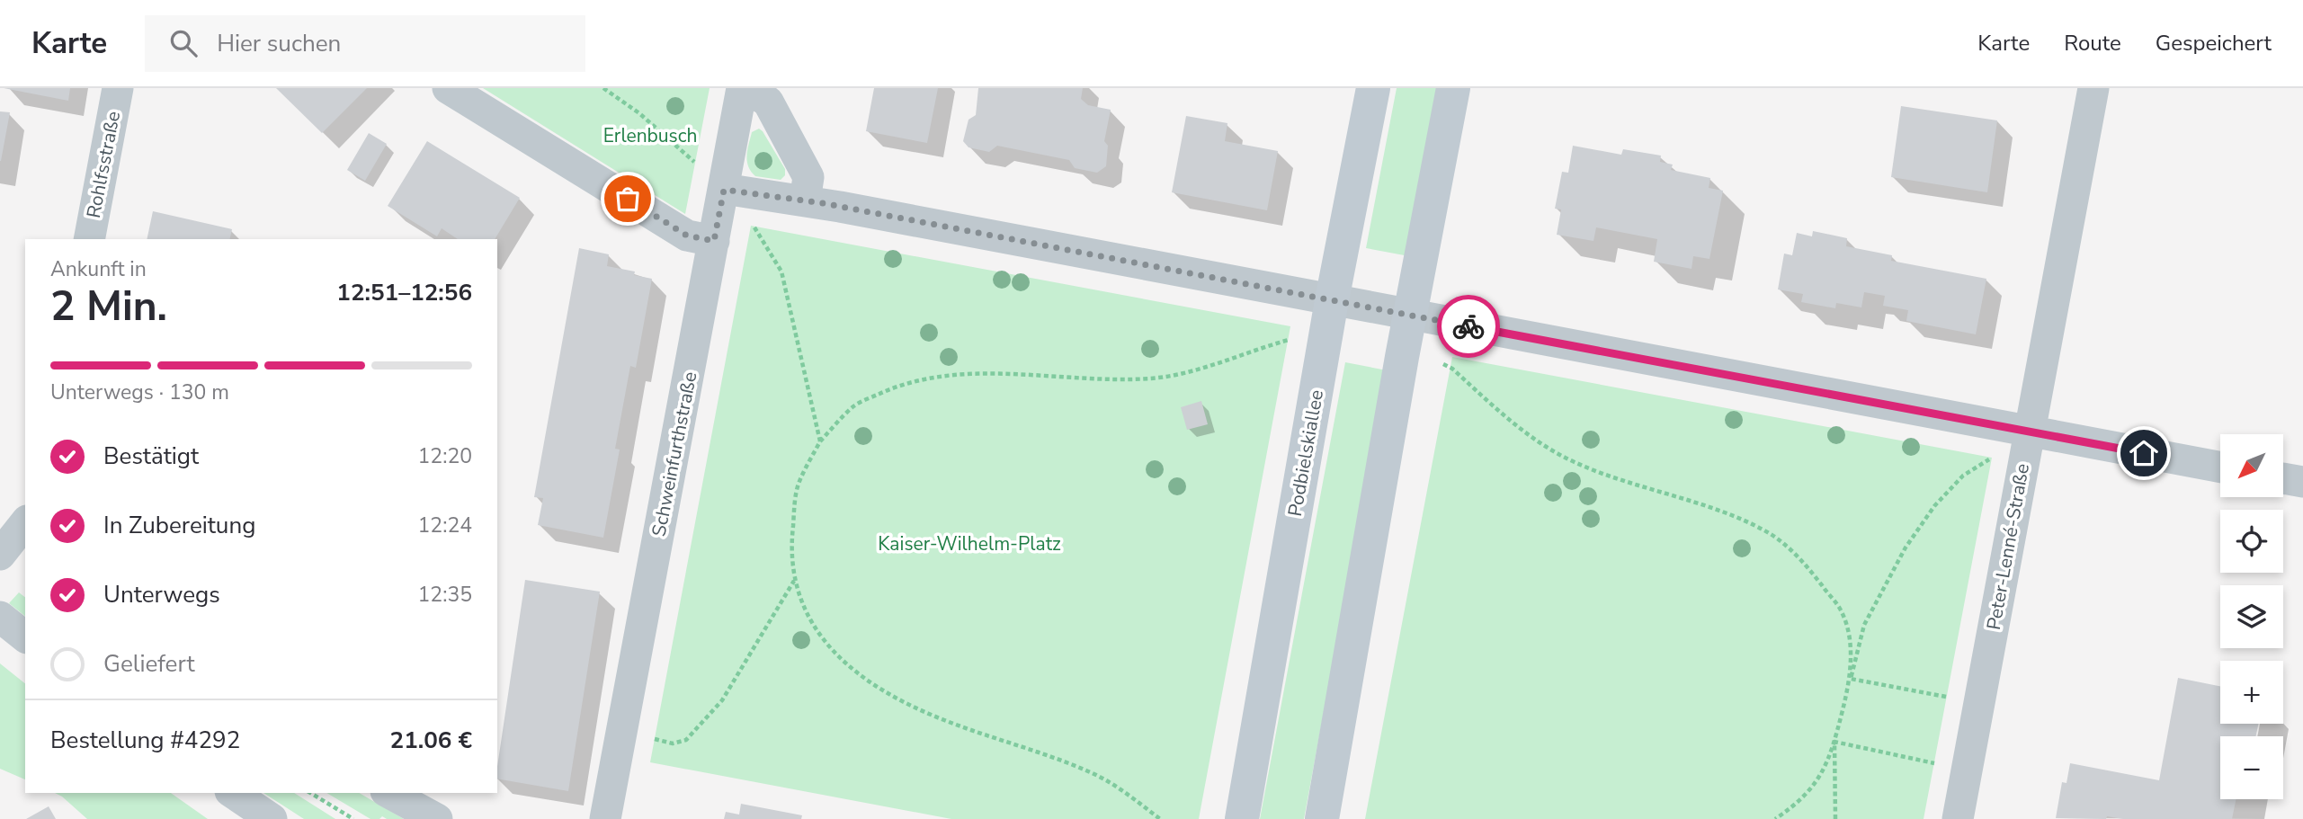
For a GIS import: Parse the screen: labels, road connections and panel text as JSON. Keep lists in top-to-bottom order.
{
  "streets": {
    "street": [
      "Rohlfsstraße",
      "Podbielskiallee",
      "Schweinfurthstraße",
      "Peter-Lenné-Straße"
    ]
  },
  "parks": ["Erlenbusch", "Kaiser-Wilhelm-Platz"],
  "north": "bottom left",
  "page": {
    "header": "Karte",
    "search": "Hier suchen",
    "nav": ["Karte", "Route", "Gespeichert"],
    "heading": ["2 Min.", "Ankunft in", "12:51–12:56"],
    "panel": ["Bestellung #4292", "21.06 €"],
    "bar": "Unterwegs · 130 m",
    "list": [
      ["Bestätigt", "12:20"],
      ["In Zubereitung", "12:24"],
      ["Unterwegs", "12:35"],
      "Geliefert"
    ],
    "map_buttons": ["+", "−"]
  }
}
